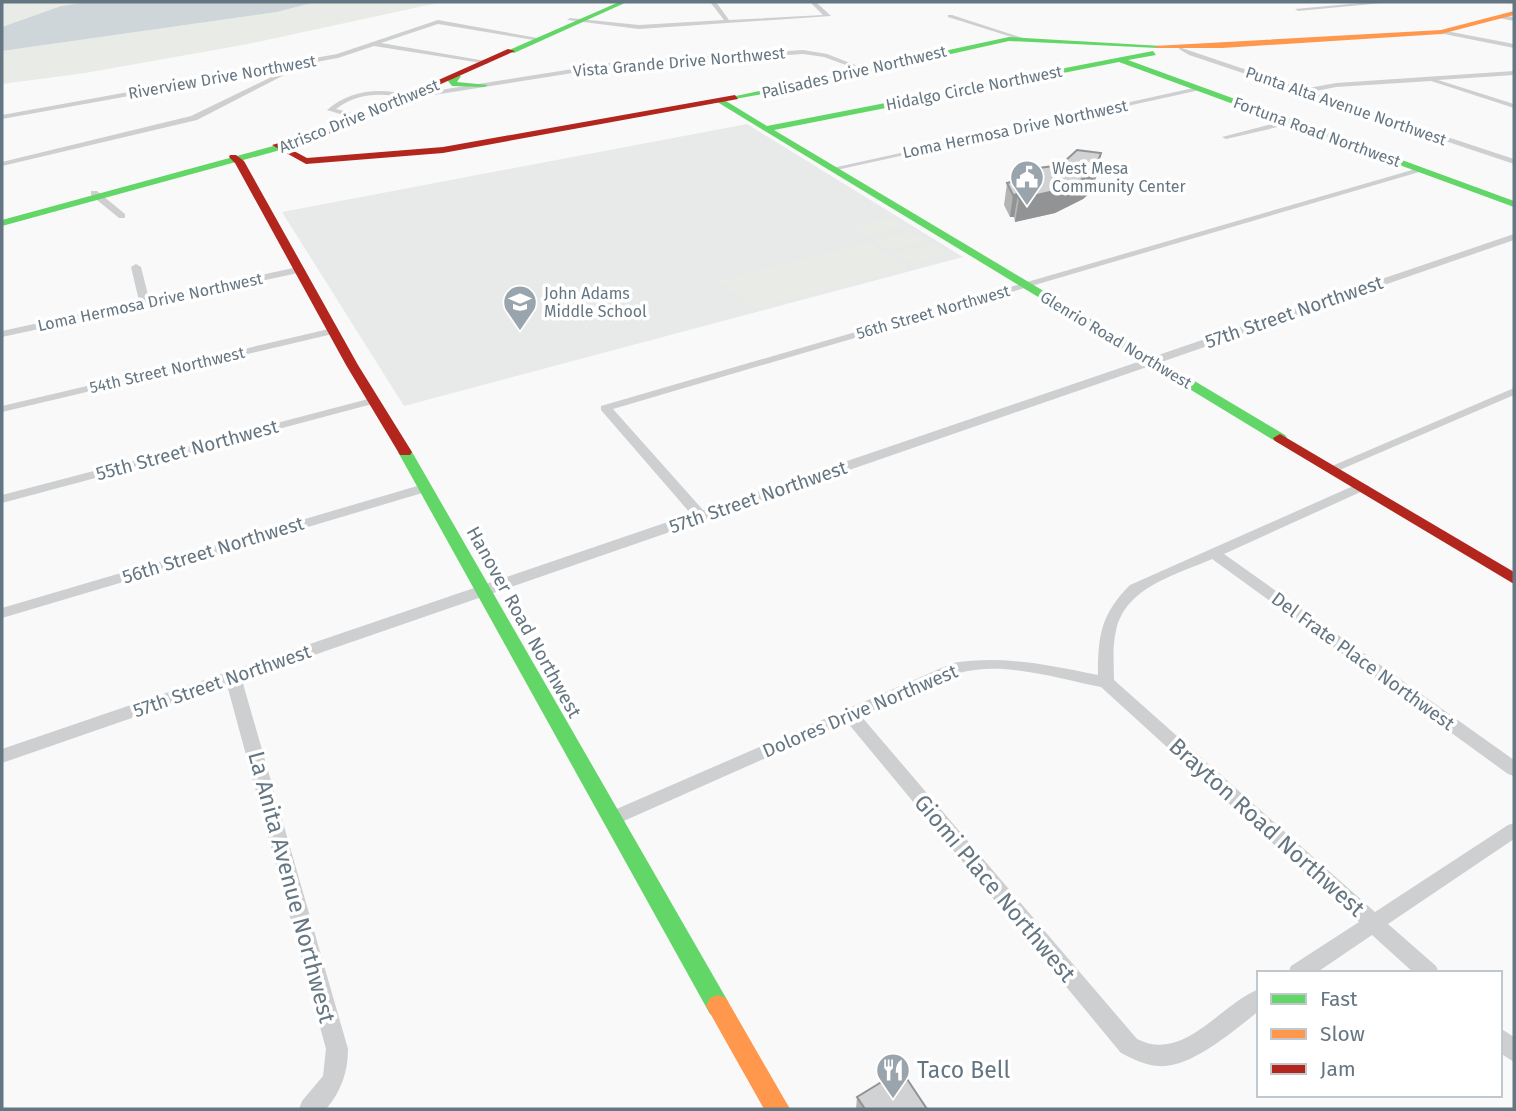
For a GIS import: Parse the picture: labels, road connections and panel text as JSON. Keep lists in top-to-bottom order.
{
  "streets": {
    "street": [
      "Vista Grande Drive Northwest",
      "Palisades Drive Northwest",
      "Riverview Drive Northwest",
      "Hidalgo Circle Northwest",
      "Punta Alta Avenue Northwest",
      "Atrisco Drive Northwest",
      "Loma Hermosa Drive Northwest",
      "Fortuna Road Northwest",
      "56th Street Northwest",
      "57th Street Northwest",
      "Glenrio Road Northwest",
      "54th Street Northwest",
      "55th Street Northwest",
      "Hanover Road Northwest",
      "Del Frate Place Northwest",
      "Dolores Drive Northwest",
      "Brayton Road Northwest",
      "La Anita Avenue Northwest",
      "Giomi Place Northwest"
    ]
  },
  "crossings": [
    ["Vista Grande Drive Northwest", "Palisades Drive Northwest"],
    ["Vista Grande Drive Northwest", "Atrisco Drive Northwest"],
    ["Palisades Drive Northwest", "Hidalgo Circle Northwest"],
    ["Palisades Drive Northwest", "Punta Alta Avenue Northwest"],
    ["Palisades Drive Northwest", "Fortuna Road Northwest"],
    ["Palisades Drive Northwest", "Glenrio Road Northwest"],
    ["Palisades Drive Northwest", "Hanover Road Northwest"],
    ["Riverview Drive Northwest", "Atrisco Drive Northwest"],
    ["Hidalgo Circle Northwest", "Punta Alta Avenue Northwest"],
    ["Hidalgo Circle Northwest", "Fortuna Road Northwest"],
    ["Hidalgo Circle Northwest", "Glenrio Road Northwest"],
    ["Atrisco Drive Northwest", "Hanover Road Northwest"],
    ["Loma Hermosa Drive Northwest", "Fortuna Road Northwest"],
    ["Loma Hermosa Drive Northwest", "Glenrio Road Northwest"],
    ["Loma Hermosa Drive Northwest", "Hanover Road Northwest"],
    ["Fortuna Road Northwest", "56th Street Northwest"],
    ["56th Street Northwest", "57th Street Northwest"],
    ["56th Street Northwest", "Glenrio Road Northwest"],
    ["56th Street Northwest", "Hanover Road Northwest"],
    ["57th Street Northwest", "Glenrio Road Northwest"],
    ["57th Street Northwest", "Hanover Road Northwest"],
    ["57th Street Northwest", "La Anita Avenue Northwest"],
    ["54th Street Northwest", "Hanover Road Northwest"],
    ["55th Street Northwest", "Hanover Road Northwest"],
    ["Hanover Road Northwest", "Dolores Drive Northwest"],
    ["Dolores Drive Northwest", "Brayton Road Northwest"],
    ["Dolores Drive Northwest", "Giomi Place Northwest"]
  ],
  "places": {
    "public building": ["West Mesa Community Center"],
    "school or university": ["John Adams Middle School"],
    "restaurant": ["Taco Bell"]
  },
  "legend": ["Fast", "Slow", "Jam"]
}
